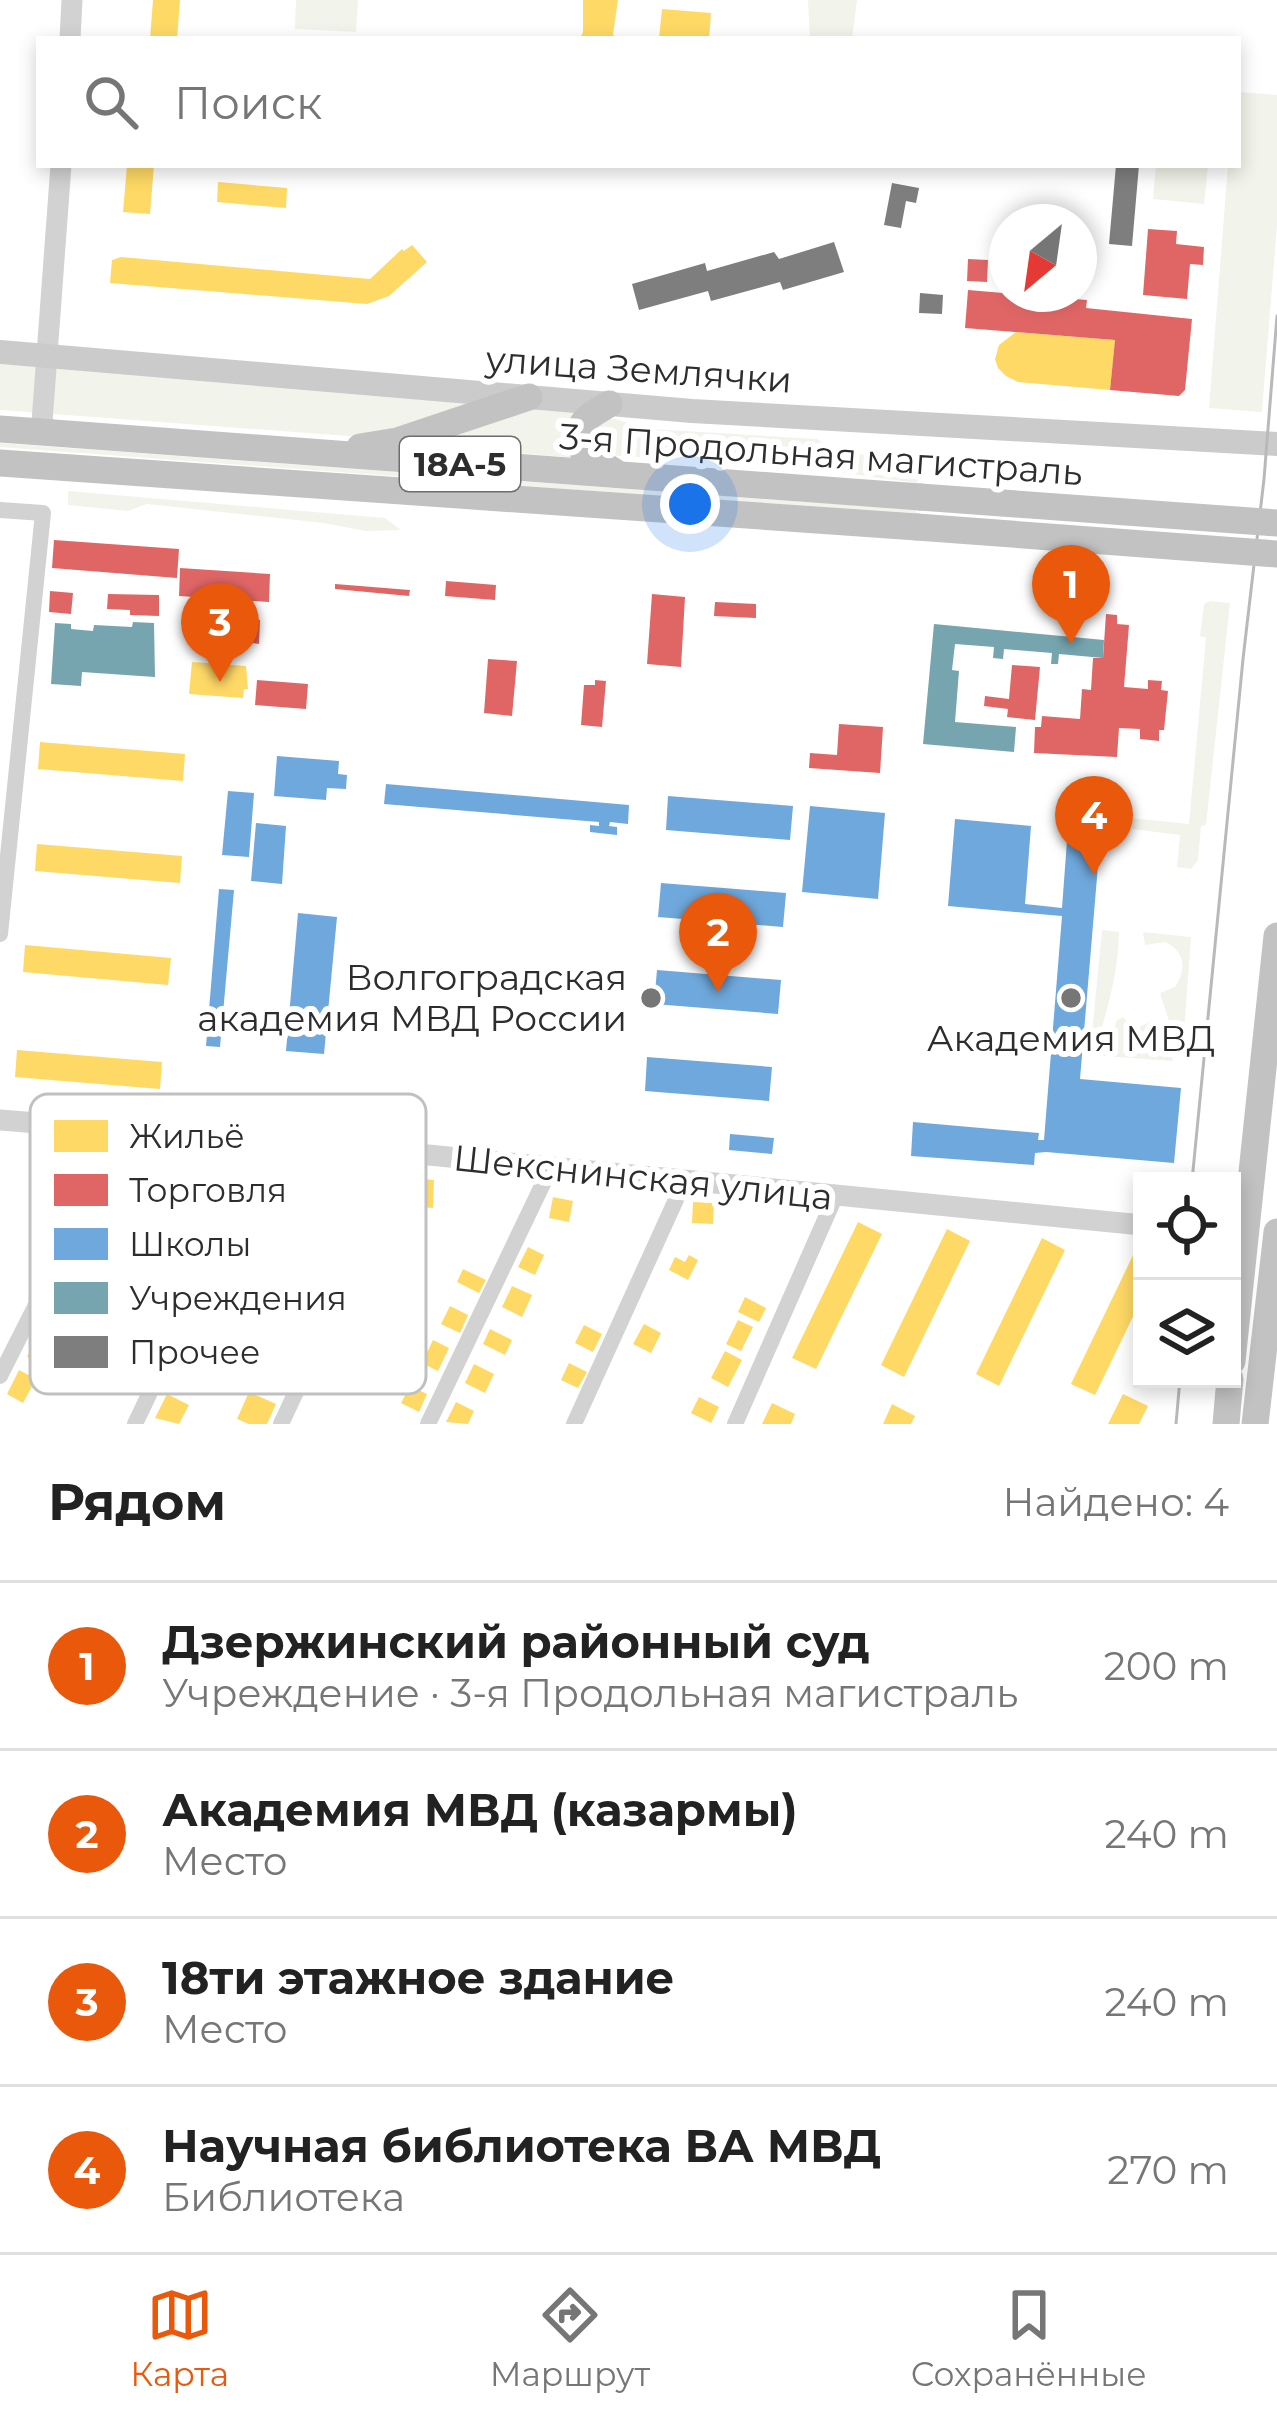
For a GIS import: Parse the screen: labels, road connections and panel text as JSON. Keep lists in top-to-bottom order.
{
  "streets": {
    "highway": ["3-я Продольная магистраль", "18А-5"],
    "main road": ["улица Землячки"],
    "street": ["Шекснинская улица"]
  },
  "places": ["Волгоградская академия МВД России", "Академия МВД"],
  "legend": [
    "Жильё",
    "Торговля",
    "Школы",
    "Учреждения",
    "Прочее"
  ],
  "north": "bottom left",
  "page": {
    "search": "Поиск",
    "pins": [
      "1",
      "3",
      "4",
      "2"
    ],
    "heading": ["Рядом", "Найдено: 4"],
    "list": [
      {
        "mark": "1",
        "name": "Дзержинский районный суд",
        "note": "Учреждение · 3-я Продольная магистраль",
        "value": "200 m"
      },
      {
        "mark": "2",
        "name": "Академия МВД (казармы)",
        "note": "Место",
        "value": "240 m"
      },
      {
        "mark": "3",
        "name": "18ти этажное здание",
        "note": "Место",
        "value": "240 m"
      },
      {
        "mark": "4",
        "name": "Научная библиотека ВА МВД",
        "note": "Библиотека",
        "value": "270 m"
      }
    ],
    "nav": ["Карта", "Маршрут", "Сохранённые"]
  }
}
